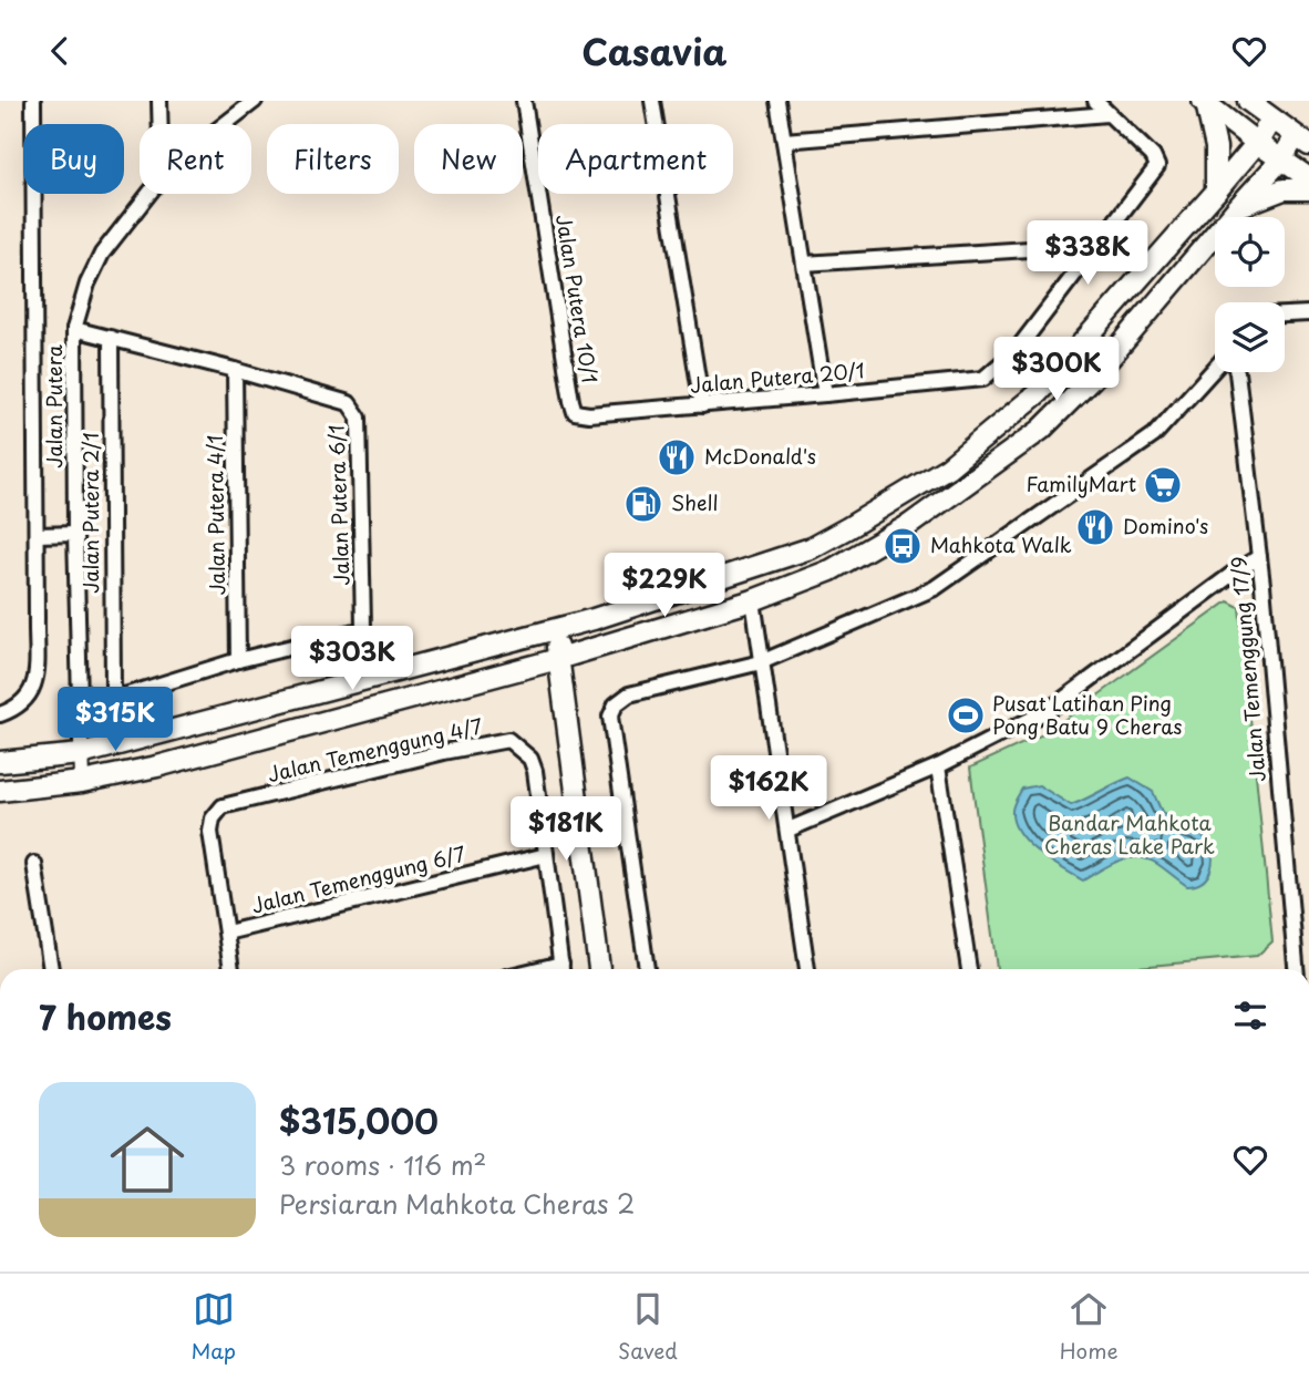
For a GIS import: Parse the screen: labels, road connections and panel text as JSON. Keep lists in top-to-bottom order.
{
  "streets": {
    "street": [
      "Jalan Putera 10/1",
      "Jalan Putera 20/1",
      "Jalan Putera",
      "Jalan Putera 6/1",
      "Jalan Putera 2/1",
      "Jalan Putera 4/1",
      "Jalan Temenggung 17/9",
      "Jalan Temenggung 4/7",
      "Jalan Temenggung 6/7"
    ]
  },
  "crossings": [
    ["Jalan Putera 10/1", "Jalan Putera 20/1"],
    ["Jalan Putera", "Jalan Putera 6/1"],
    ["Jalan Putera 6/1", "Jalan Putera 2/1"],
    ["Jalan Putera 6/1", "Jalan Putera 4/1"],
    ["Jalan Temenggung 4/7", "Jalan Temenggung 6/7"]
  ],
  "parks": ["Bandar Mahkota Cheras Lake Park"],
  "places": {
    "restaurant": ["McDonald's", "Domino's"],
    "supermarket": ["FamilyMart"],
    "fuel station": ["Shell"],
    "bus stop": ["Mahkota Walk"],
    "sports": ["Pusat Latihan Ping Pong Batu 9 Cheras"]
  },
  "page": {
    "header": "Casavia",
    "chip": [
      "Buy",
      "Rent",
      "Filters",
      "New",
      "Apartment"
    ],
    "price": [
      "$338K",
      "$300K",
      "$229K",
      "$303K",
      "$315K",
      "$162K",
      "$181K"
    ],
    "heading": "7 homes",
    "list": [
      {
        "name": "$315,000",
        "note": "3 rooms · 116 m² · Persiaran Mahkota Cheras 2"
      }
    ],
    "tabs": ["Map", "Saved", "Home"]
  }
}
